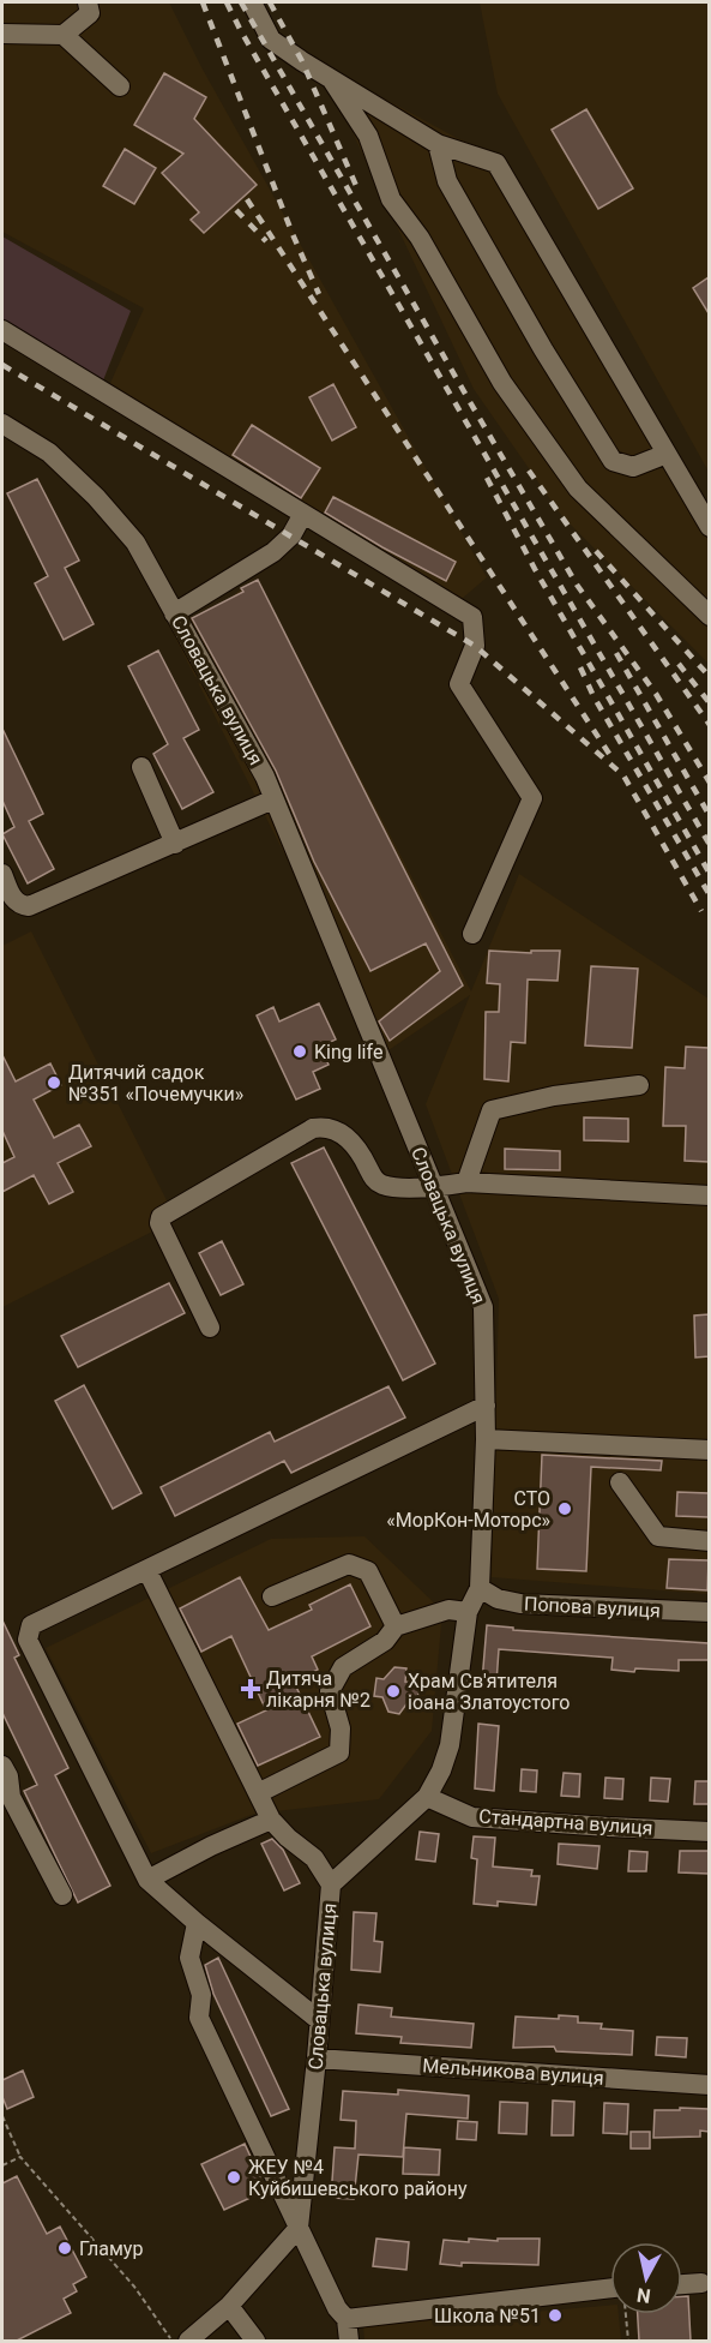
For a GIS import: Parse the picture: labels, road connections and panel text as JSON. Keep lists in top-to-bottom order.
{
  "streets": {
    "street": [
      "Словацька вулиця",
      "Попова вулиця",
      "Стандартна вулиця",
      "Мельникова вулиця"
    ]
  },
  "crossings": [
    ["Словацька вулиця", "Попова вулиця"],
    ["Словацька вулиця", "Стандартна вулиця"],
    ["Словацька вулиця", "Мельникова вулиця"]
  ],
  "places": {
    "other": [
      "King life",
      "Дитячий садок №351 «Почемучки»",
      "СТО «МорКон-Моторс»",
      "Храм Св'ятителя іоана Златоустого",
      "ЖЕУ №4 Куйбишевського району",
      "Гламур",
      "Школа №51"
    ],
    "health": ["Дитяча лікарня №2"]
  },
  "north": "bottom"
}
